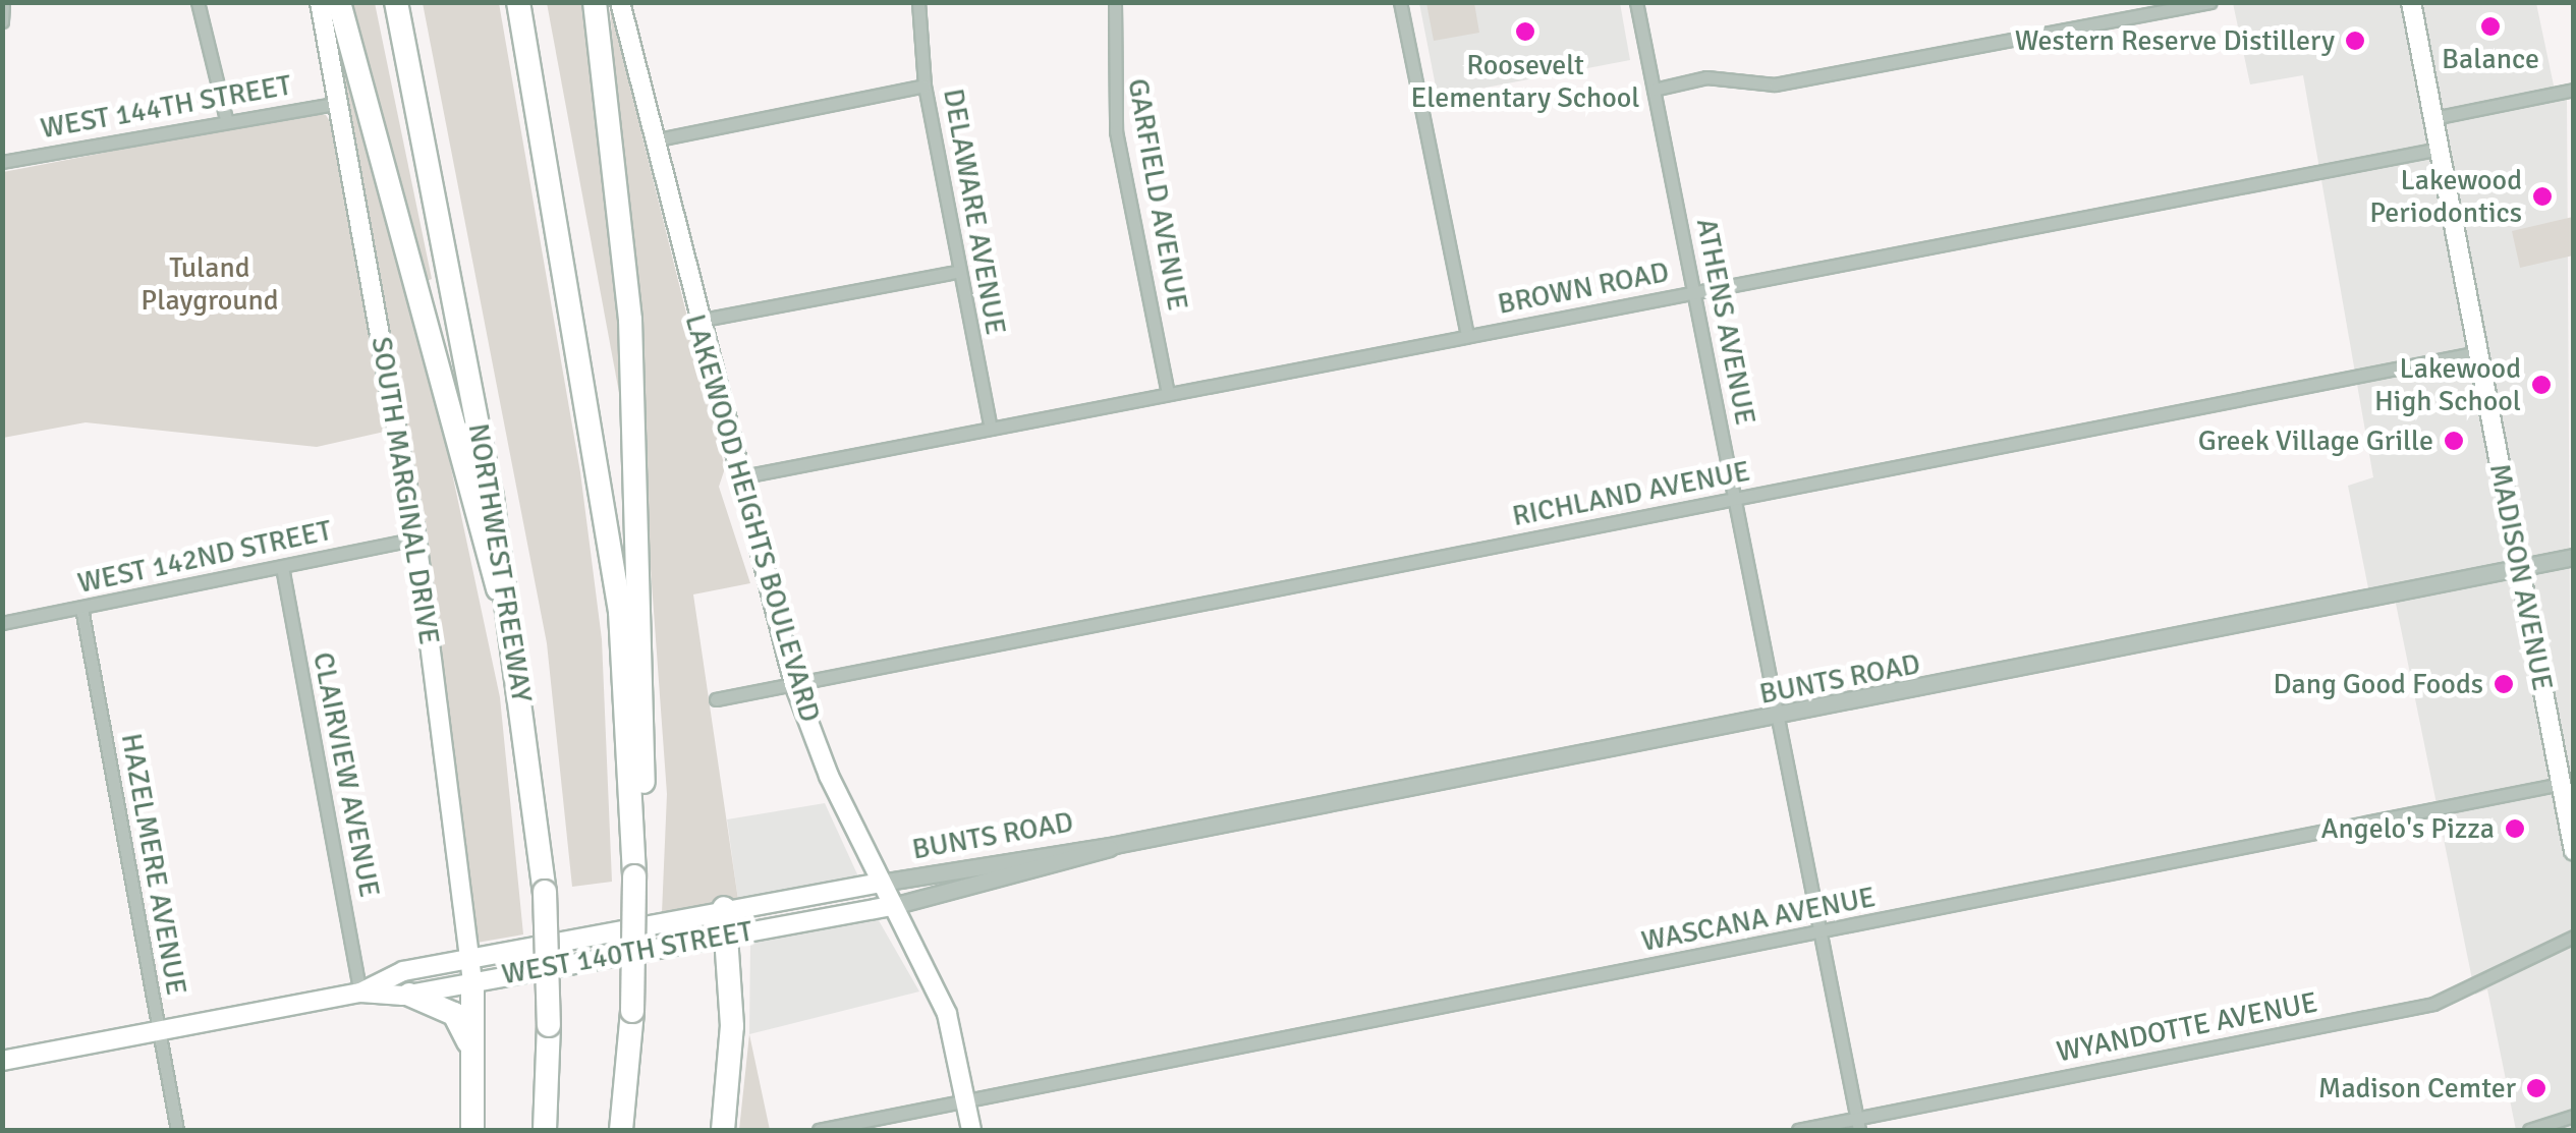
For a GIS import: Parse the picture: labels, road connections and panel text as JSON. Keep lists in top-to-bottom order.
{
  "streets": {
    "highway": ["NORTHWEST FREEWAY"],
    "main road": [
      "SOUTH MARGINAL DRIVE",
      "LAKEWOOD HEIGHTS BOULEVARD",
      "MADISON AVENUE",
      "WEST 140TH STREET"
    ],
    "street": [
      "WEST 144TH STREET",
      "GARFIELD AVENUE",
      "DELAWARE AVENUE",
      "BROWN ROAD",
      "ATHENS AVENUE",
      "RICHLAND AVENUE",
      "WEST 142ND STREET",
      "BUNTS ROAD",
      "CLAIRVIEW AVENUE",
      "HAZELMERE AVENUE",
      "WASCANA AVENUE",
      "WYANDOTTE AVENUE"
    ]
  },
  "crossings": [
    ["WEST 144TH STREET", "SOUTH MARGINAL DRIVE"],
    ["GARFIELD AVENUE", "BROWN ROAD"],
    ["DELAWARE AVENUE", "BROWN ROAD"],
    ["BROWN ROAD", "ATHENS AVENUE"],
    ["BROWN ROAD", "LAKEWOOD HEIGHTS BOULEVARD"],
    ["BROWN ROAD", "MADISON AVENUE"],
    ["ATHENS AVENUE", "RICHLAND AVENUE"],
    ["ATHENS AVENUE", "BUNTS ROAD"],
    ["ATHENS AVENUE", "WASCANA AVENUE"],
    ["ATHENS AVENUE", "WYANDOTTE AVENUE"],
    ["SOUTH MARGINAL DRIVE", "WEST 142ND STREET"],
    ["SOUTH MARGINAL DRIVE", "WEST 140TH STREET"],
    ["RICHLAND AVENUE", "LAKEWOOD HEIGHTS BOULEVARD"],
    ["RICHLAND AVENUE", "MADISON AVENUE"],
    ["LAKEWOOD HEIGHTS BOULEVARD", "BUNTS ROAD"],
    ["LAKEWOOD HEIGHTS BOULEVARD", "WASCANA AVENUE"],
    ["LAKEWOOD HEIGHTS BOULEVARD", "WEST 140TH STREET"],
    ["WEST 142ND STREET", "CLAIRVIEW AVENUE"],
    ["WEST 142ND STREET", "HAZELMERE AVENUE"],
    ["MADISON AVENUE", "BUNTS ROAD"],
    ["MADISON AVENUE", "WASCANA AVENUE"],
    ["BUNTS ROAD", "WEST 140TH STREET"],
    ["CLAIRVIEW AVENUE", "WEST 140TH STREET"],
    ["HAZELMERE AVENUE", "WEST 140TH STREET"]
  ],
  "parks": ["Tuland Playground"],
  "places": [
    "Balance",
    "Roosevelt Elementary School",
    "Western Reserve Distillery",
    "Lakewood Periodontics",
    "Lakewood High School",
    "Greek Village Grille",
    "Dang Good Foods",
    "Angelo's Pizza",
    "Madison Cemter"
  ]
}
